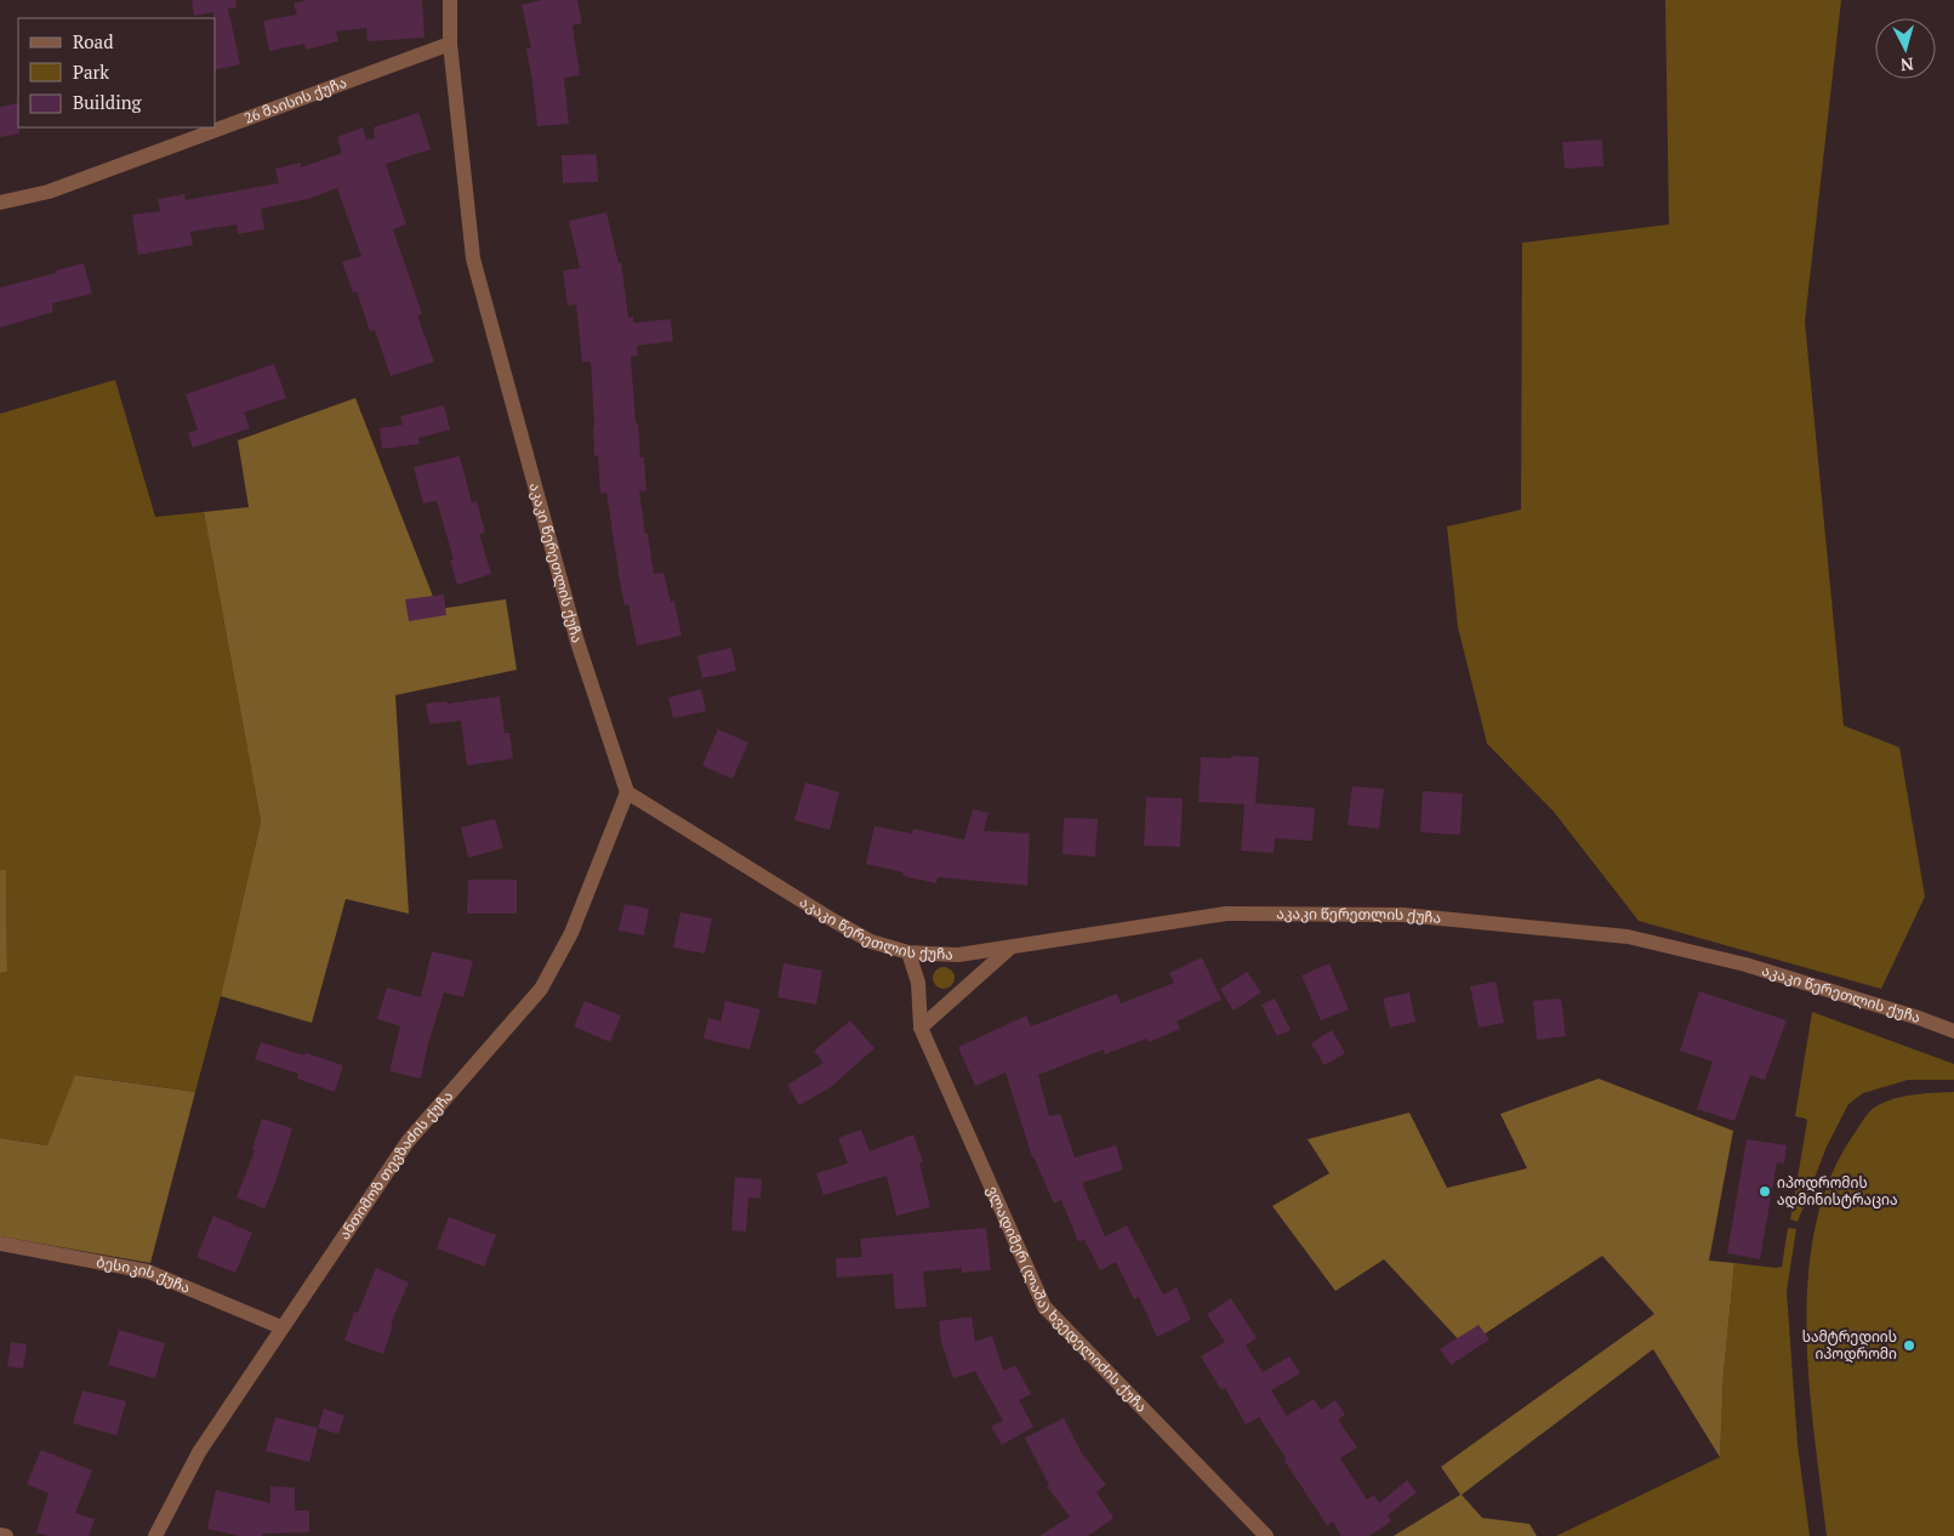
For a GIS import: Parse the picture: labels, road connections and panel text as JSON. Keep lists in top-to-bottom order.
{
  "streets": {
    "street": [
      "26 მაისის ქუჩა",
      "აკაკი წერეთლის ქუჩა",
      "ანთიმოზ თევზაძის ქუჩა",
      "ბესიკის ქუჩა",
      "ვლადიმერ (ლაშა) ხვედელიძის ქუჩა"
    ]
  },
  "crossings": [
    ["26 მაისის ქუჩა", "აკაკი წერეთლის ქუჩა"],
    ["აკაკი წერეთლის ქუჩა", "ანთიმოზ თევზაძის ქუჩა"],
    ["აკაკი წერეთლის ქუჩა", "ვლადიმერ (ლაშა) ხვედელიძის ქუჩა"],
    ["ანთიმოზ თევზაძის ქუჩა", "ბესიკის ქუჩა"]
  ],
  "places": ["იპოდრომის ადმინისტრაცია", "სამტრედიის იპოდრომი"],
  "legend": ["Road", "Park", "Building"],
  "north": "bottom"
}
